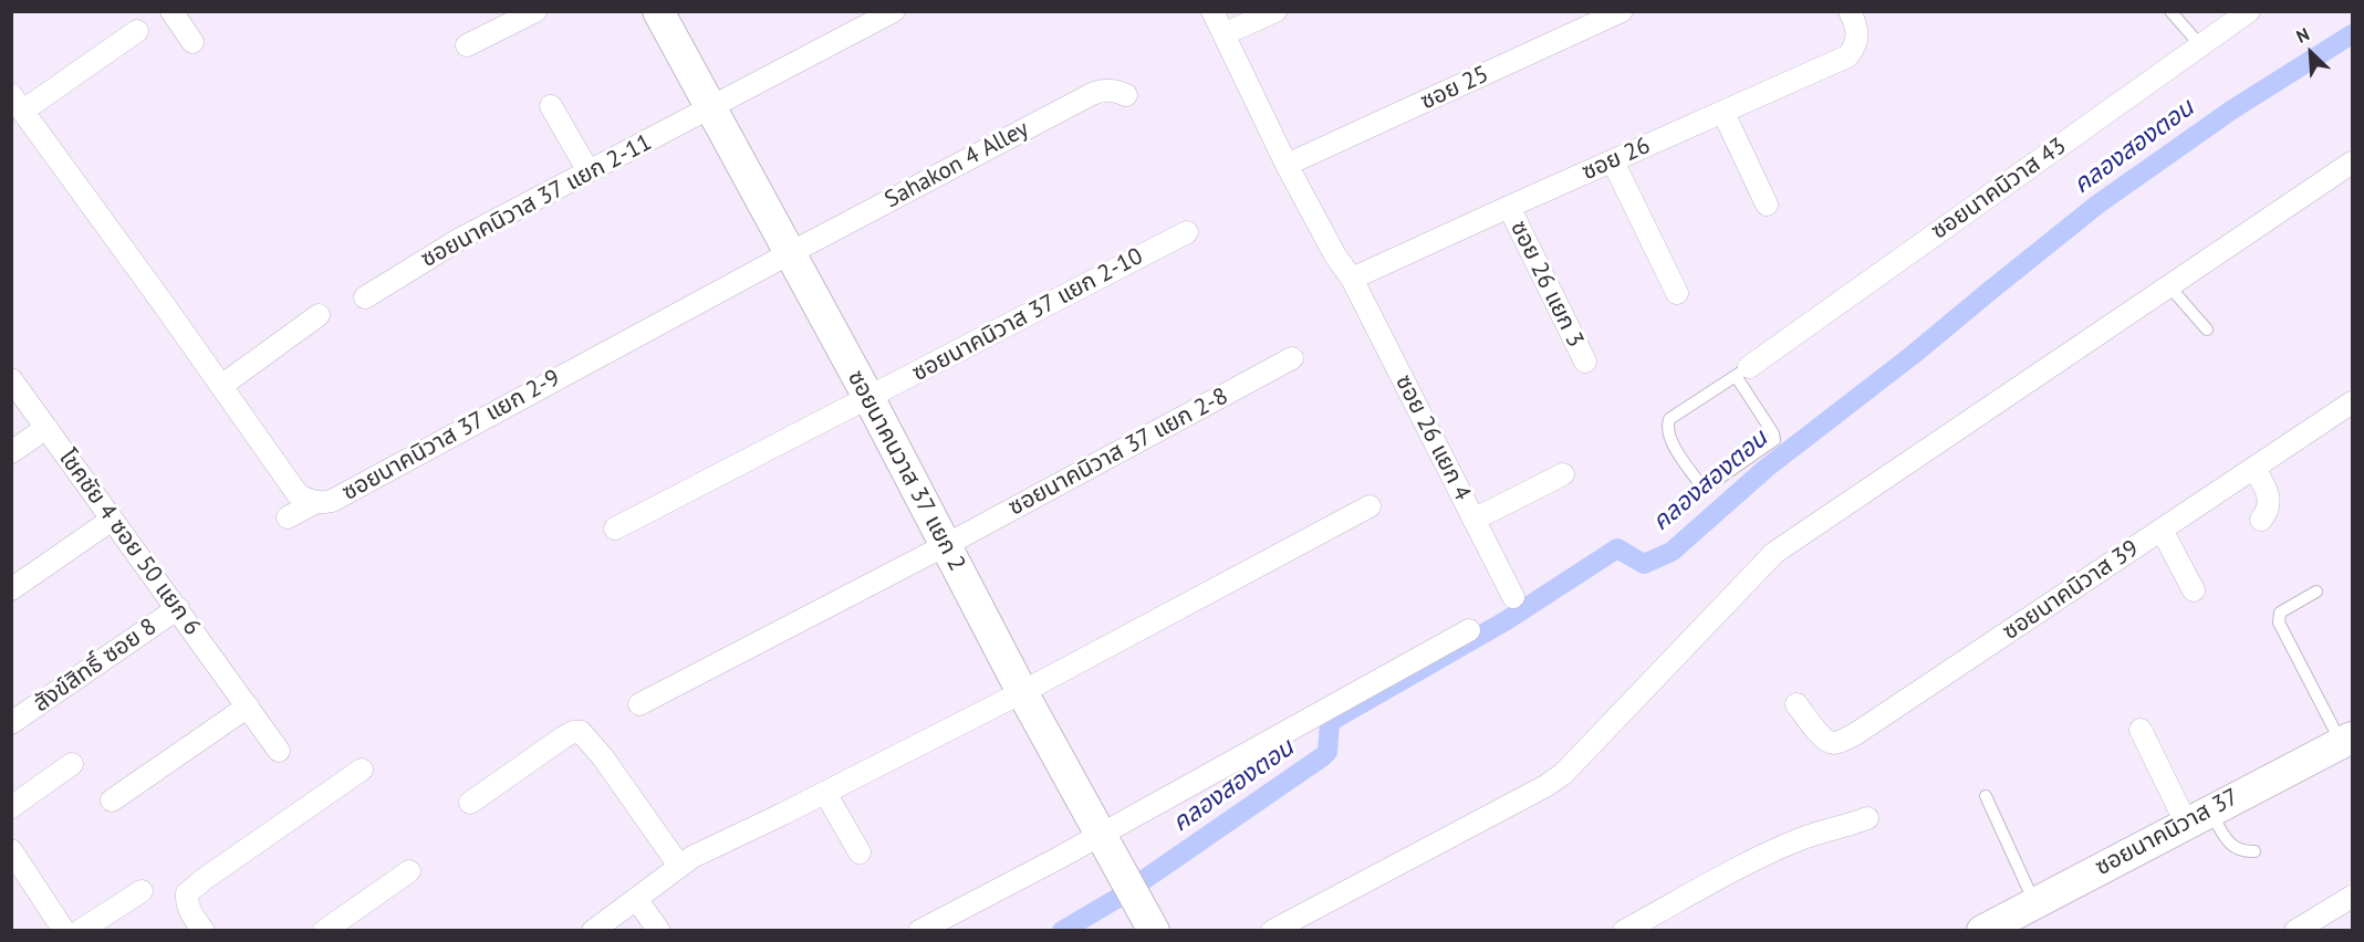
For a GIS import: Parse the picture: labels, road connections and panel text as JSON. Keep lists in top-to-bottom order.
{
  "streets": {
    "street": [
      "ซอย 25",
      "ซอย 26",
      "Sahakon 4 Alley",
      "ซอยนาคนิวาส 43",
      "ซอยนาคนิวาส 37 แยก 2-11",
      "ซอย 26 แยก 3",
      "ซอยนาคนิวาส 37 แยก 2-10",
      "ซอยนาคนิวาส 37 แยก 2-9",
      "ซอย 26 แยก 4",
      "ซอยนาคนิวาส 37 แยก 2-8",
      "ซอยนาคนวาส 37 แยก 2",
      "โชคชัย 4 ซอย 50 แยก 6",
      "ซอยนาคนิวาส 39",
      "สังข์สิทธิ์ ซอย 8",
      "ซอยนาคนิวาส 37"
    ]
  },
  "crossings": [
    ["ซอย 25", "ซอย 26 แยก 4"],
    ["ซอย 26", "ซอย 26 แยก 3"],
    ["ซอย 26", "ซอย 26 แยก 4"],
    ["Sahakon 4 Alley", "ซอยนาคนิวาส 37 แยก 2-9"],
    ["Sahakon 4 Alley", "ซอยนาคนวาส 37 แยก 2"],
    ["ซอยนาคนิวาส 37 แยก 2-11", "ซอยนาคนวาส 37 แยก 2"],
    ["ซอยนาคนิวาส 37 แยก 2-10", "ซอยนาคนวาส 37 แยก 2"],
    ["ซอยนาคนิวาส 37 แยก 2-9", "ซอยนาคนวาส 37 แยก 2"],
    ["ซอยนาคนิวาส 37 แยก 2-8", "ซอยนาคนวาส 37 แยก 2"],
    ["โชคชัย 4 ซอย 50 แยก 6", "สังข์สิทธิ์ ซอย 8"]
  ],
  "water": ["คลองสองตอน"],
  "north": "top left"
}
